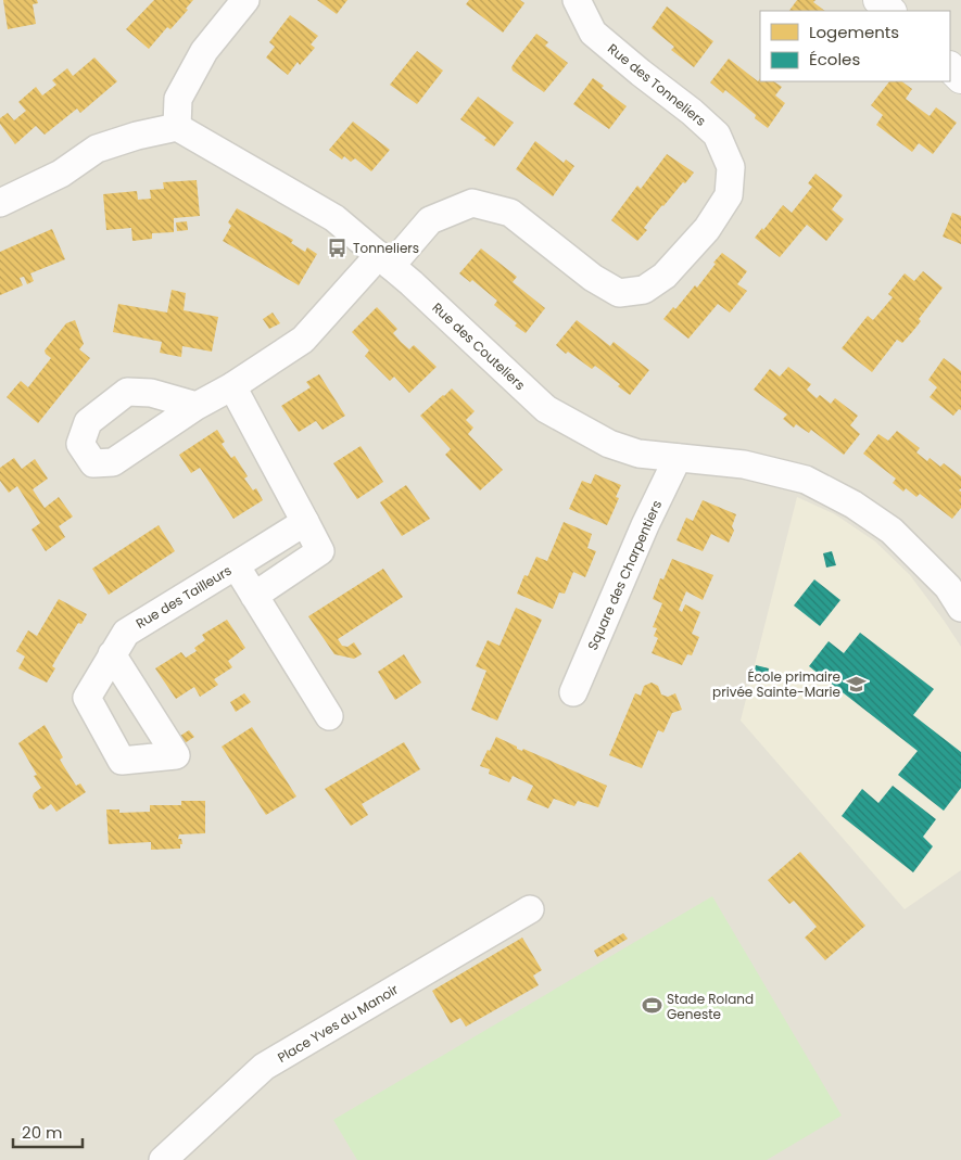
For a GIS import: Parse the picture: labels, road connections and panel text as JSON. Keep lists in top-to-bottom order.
{
  "streets": {
    "street": [
      "Rue des Tonneliers",
      "Rue des Couteliers",
      "Square des Charpentiers",
      "Rue des Tailleurs",
      "Place Yves du Manoir"
    ]
  },
  "crossings": [
    ["Rue des Tonneliers", "Rue des Couteliers"],
    ["Rue des Couteliers", "Square des Charpentiers"]
  ],
  "places": {
    "bus stop": ["Tonneliers"],
    "school or university": ["École primaire privée Sainte-Marie"],
    "sports": ["Stade Roland Geneste"]
  },
  "legend": ["Logements", "Écoles"],
  "scale_bar": "20 m"
}
